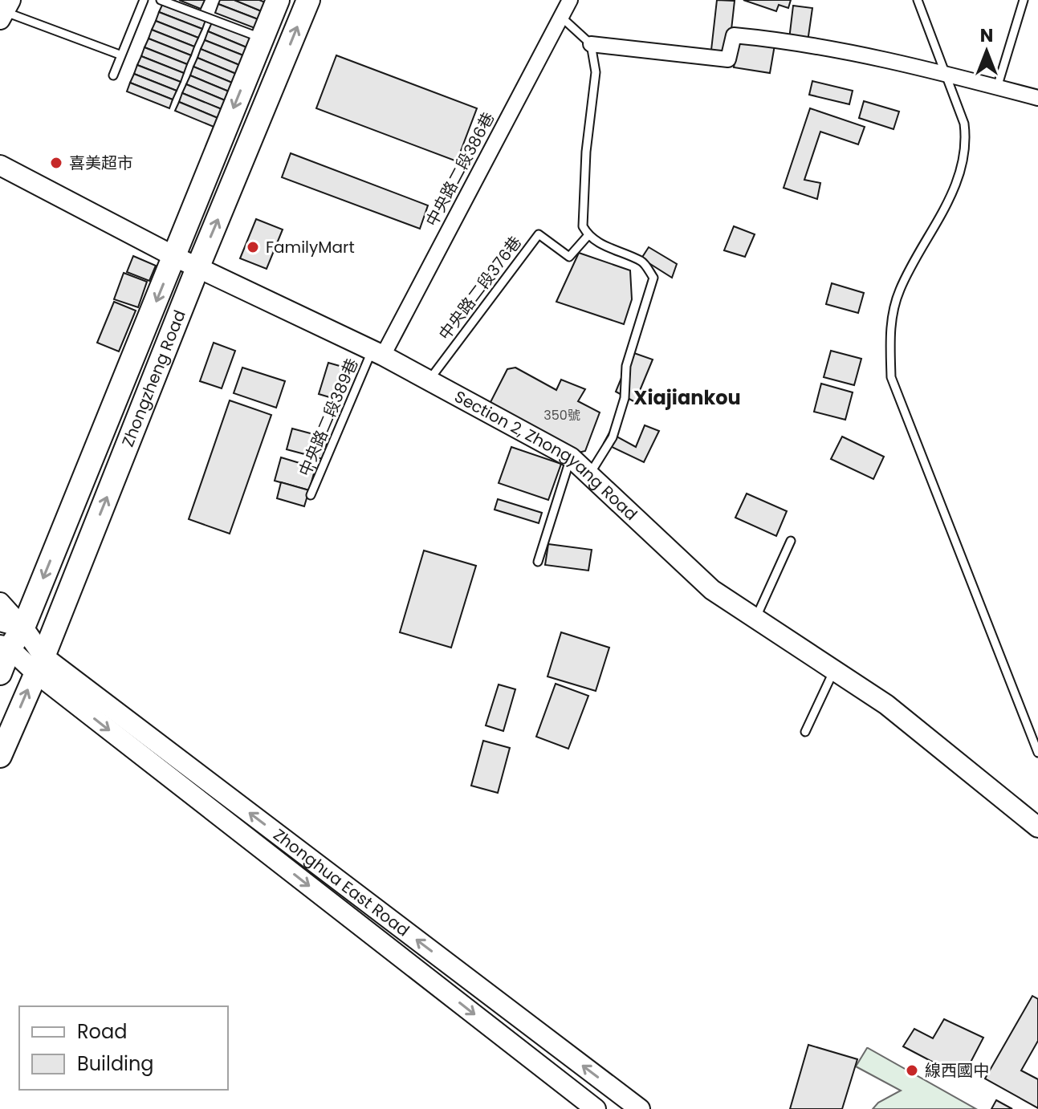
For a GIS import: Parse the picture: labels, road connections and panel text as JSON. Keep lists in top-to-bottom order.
{
  "streets": {
    "main road": ["Zhongzheng Road", "Section 2, Zhongyang Road", "Zhonghua East Road"],
    "street": ["中央路二段386巷"],
    "lane": ["中央路二段376巷", "中央路二段389巷"]
  },
  "crossings": [
    ["中央路二段386巷", "中央路二段389巷"],
    ["中央路二段386巷", "Section 2, Zhongyang Road"],
    ["中央路二段376巷", "Section 2, Zhongyang Road"],
    ["Zhongzheng Road", "Section 2, Zhongyang Road"],
    ["Zhongzheng Road", "Zhonghua East Road"],
    ["中央路二段389巷", "Section 2, Zhongyang Road"]
  ],
  "districts": ["Xiajiankou"],
  "places": ["喜美超市", "FamilyMart", "線西國中"],
  "house_numbers": ["350號"],
  "legend": ["Road", "Building"],
  "north": "top"
}
